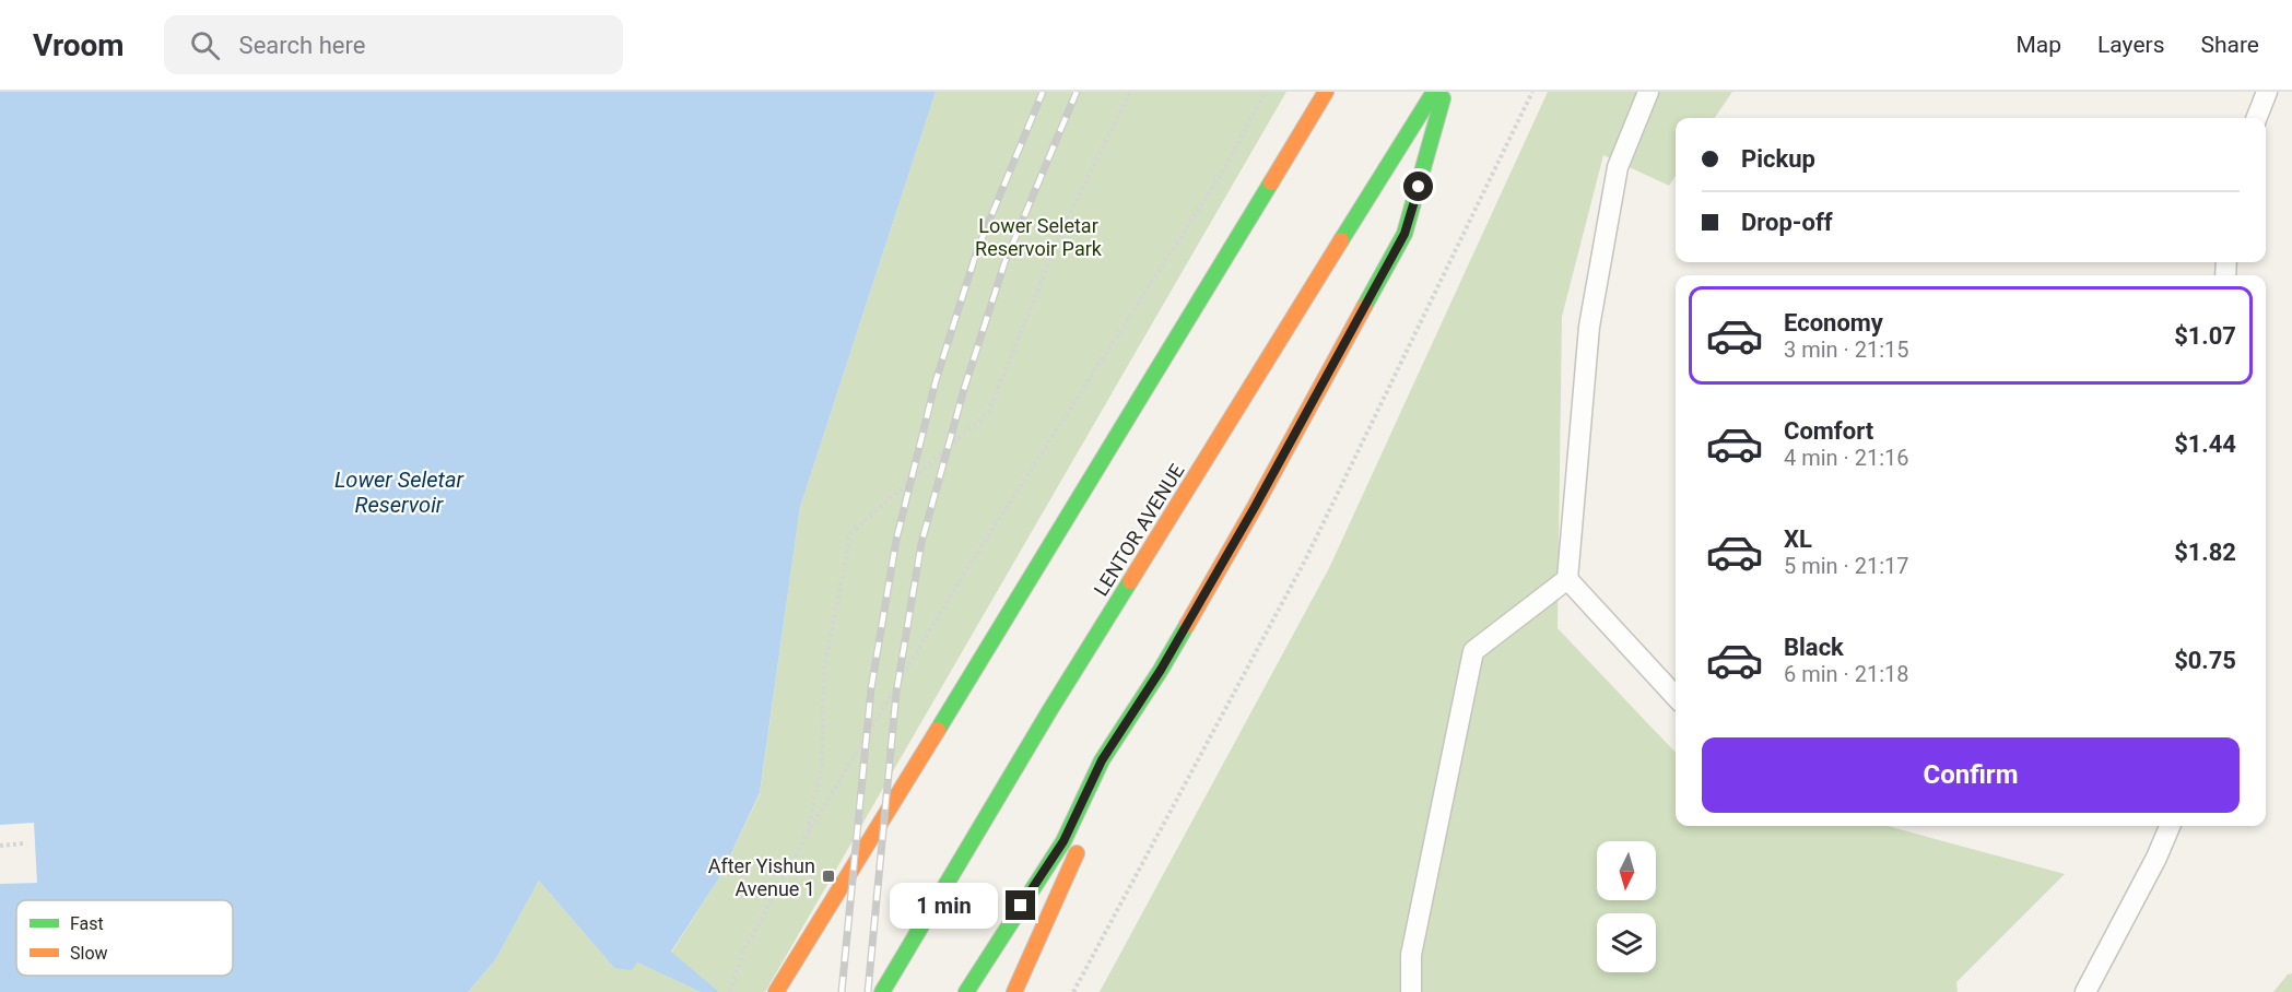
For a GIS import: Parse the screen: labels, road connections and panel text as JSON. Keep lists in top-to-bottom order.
{
  "streets": {
    "main road": ["LENTOR AVENUE"]
  },
  "water": ["Lower Seletar Reservoir"],
  "parks": ["Lower Seletar Reservoir Park"],
  "places": {
    "transit": ["After Yishun Avenue 1"]
  },
  "legend": ["Fast", "Slow"],
  "north": "bottom",
  "page": {
    "header": "Vroom",
    "search": "Search here",
    "nav": ["Map", "Layers", "Share"],
    "banner": ["Pickup", "Drop-off"],
    "list": [
      {
        "name": "Economy",
        "note": "3 min · 21:15",
        "value": "$1.07"
      },
      {
        "name": "Comfort",
        "note": "4 min · 21:16",
        "value": "$1.44"
      },
      {
        "name": "XL",
        "note": "5 min · 21:17",
        "value": "$1.82"
      },
      {
        "name": "Black",
        "note": "6 min · 21:18",
        "value": "$0.75"
      }
    ],
    "buttons": "Confirm",
    "bubble": "1 min"
  }
}
